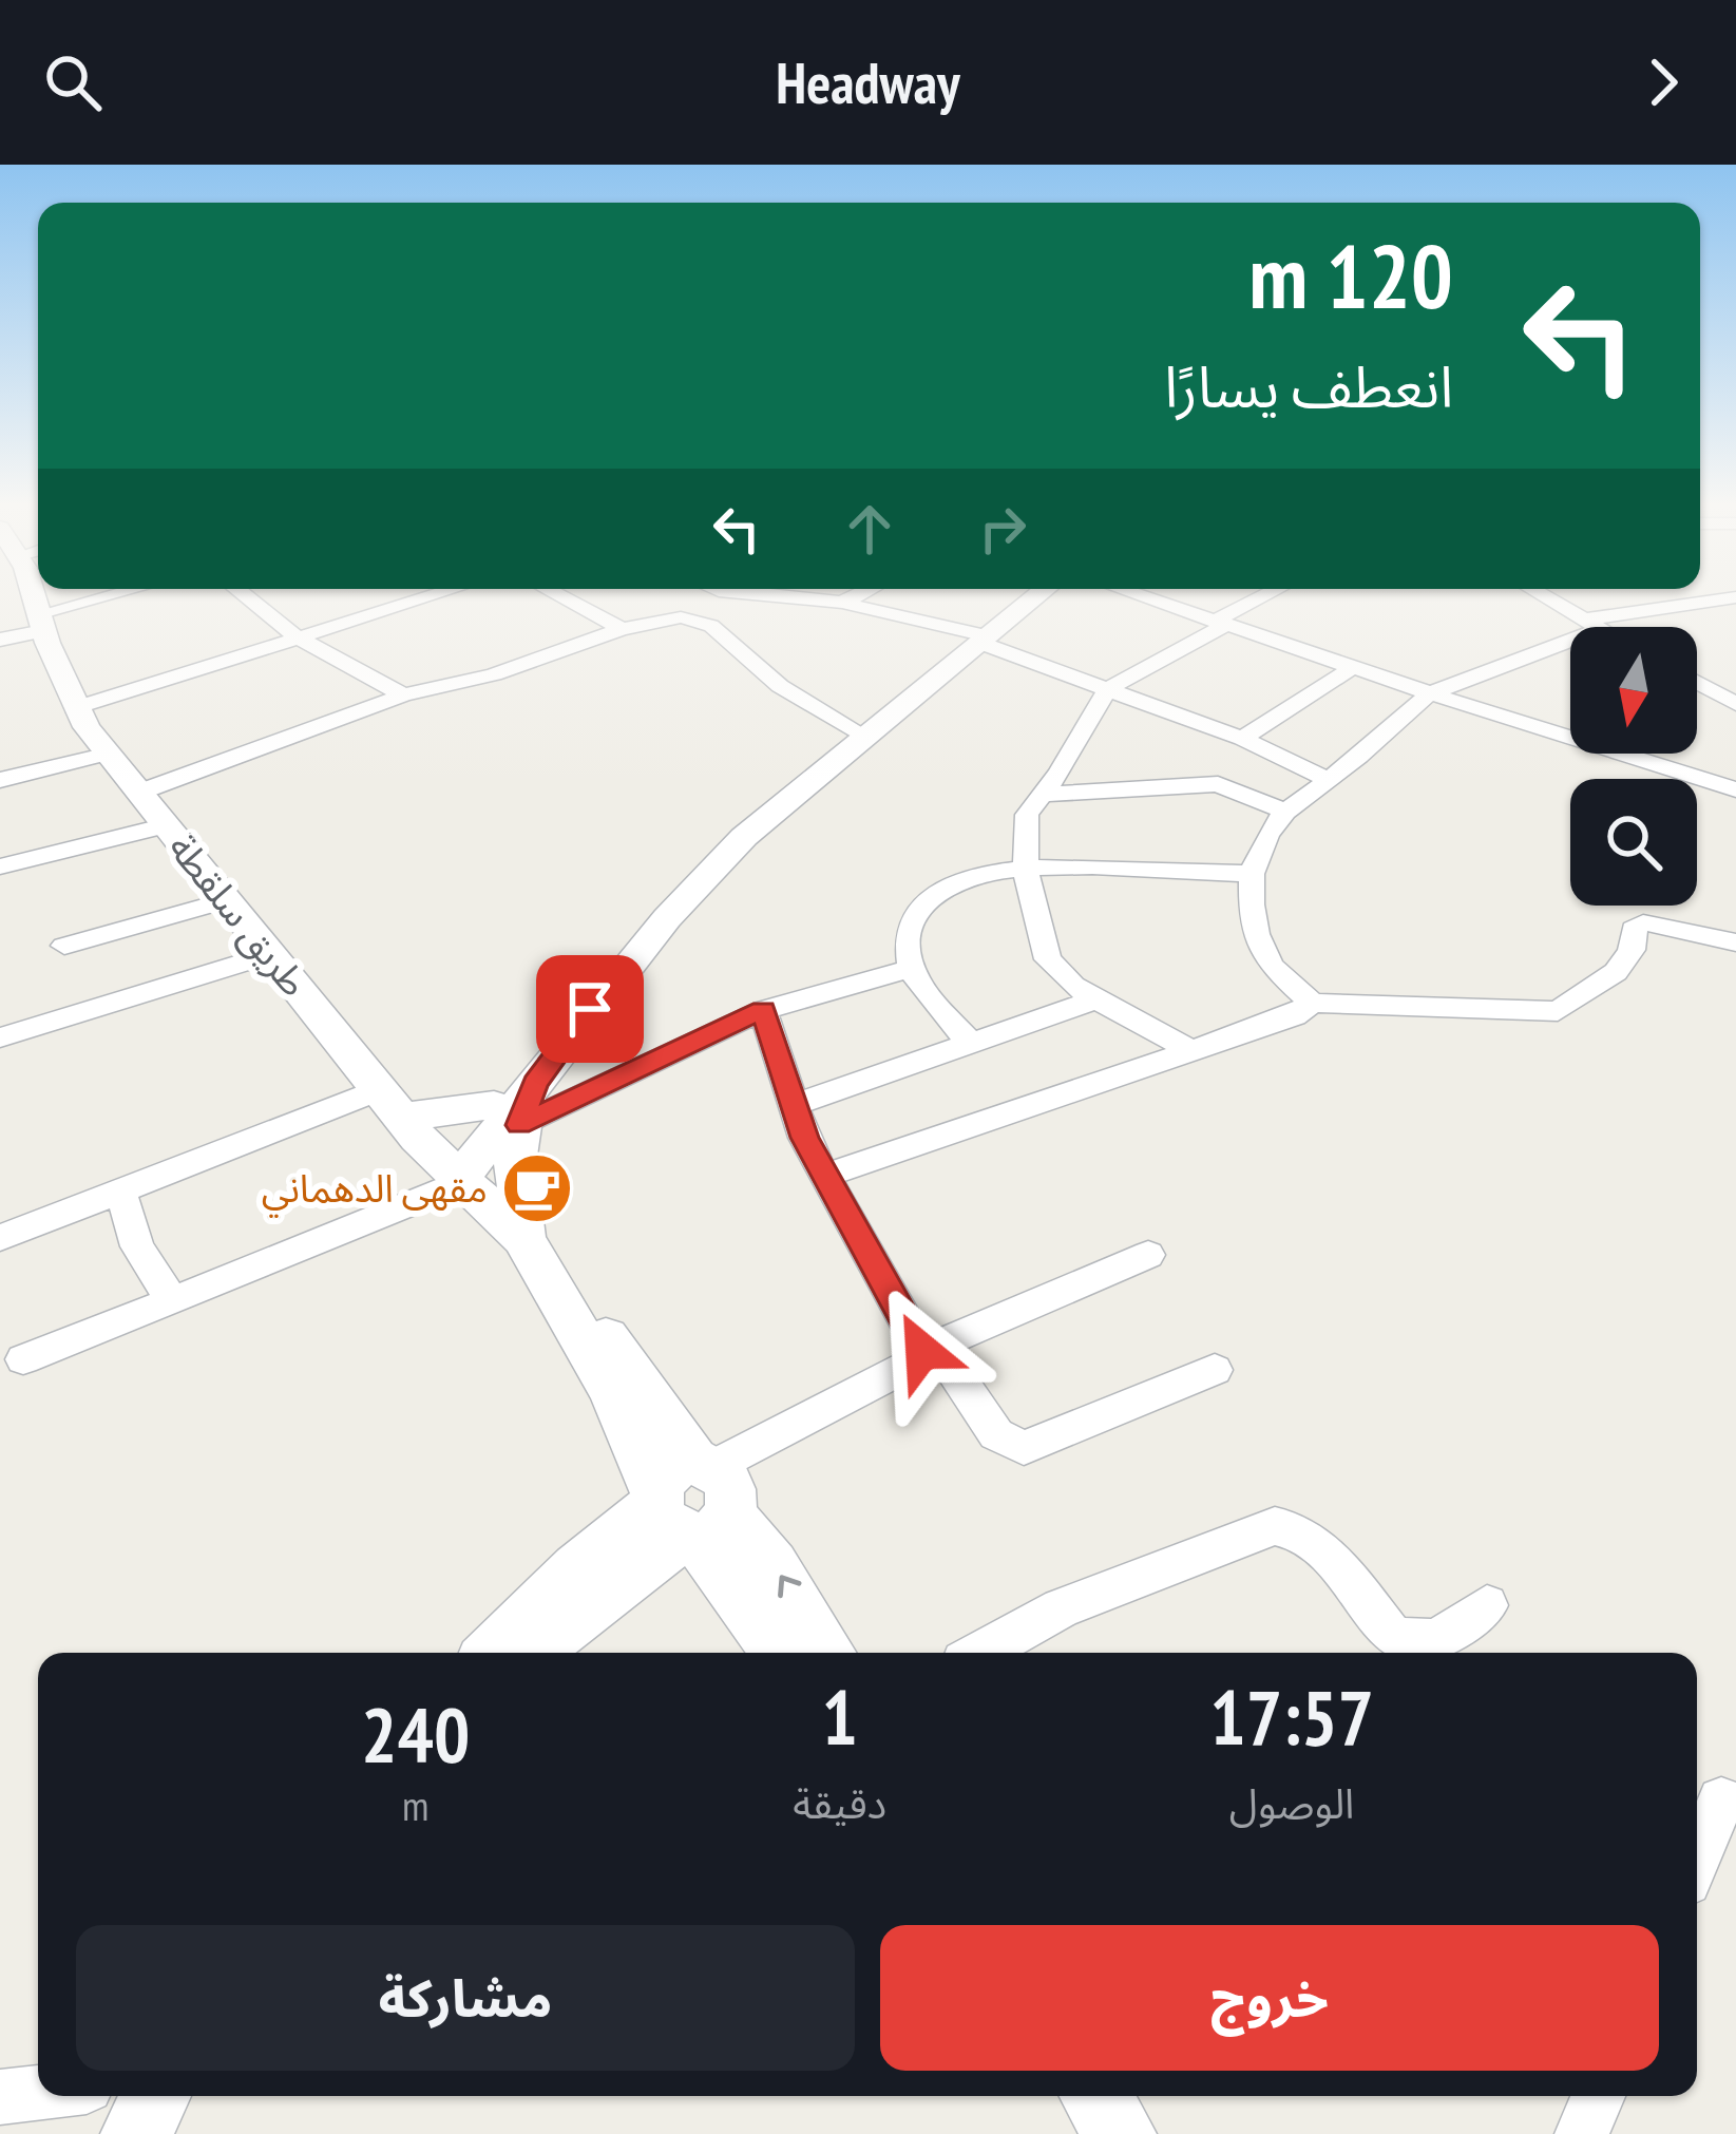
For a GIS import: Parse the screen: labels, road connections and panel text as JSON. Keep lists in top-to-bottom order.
{
  "streets": {
    "street": ["طريق سلقطة"]
  },
  "places": {
    "cafe": ["مقهى الدهماني"]
  },
  "north": "bottom",
  "page": {
    "header": "Headway",
    "turn": ["120 m", "انعطف يسارًا"],
    "eta": [
      "17:57",
      "الوصول",
      "1",
      "دقيقة",
      "240",
      "m"
    ],
    "buttons": ["خروج", "مشاركة"]
  }
}
